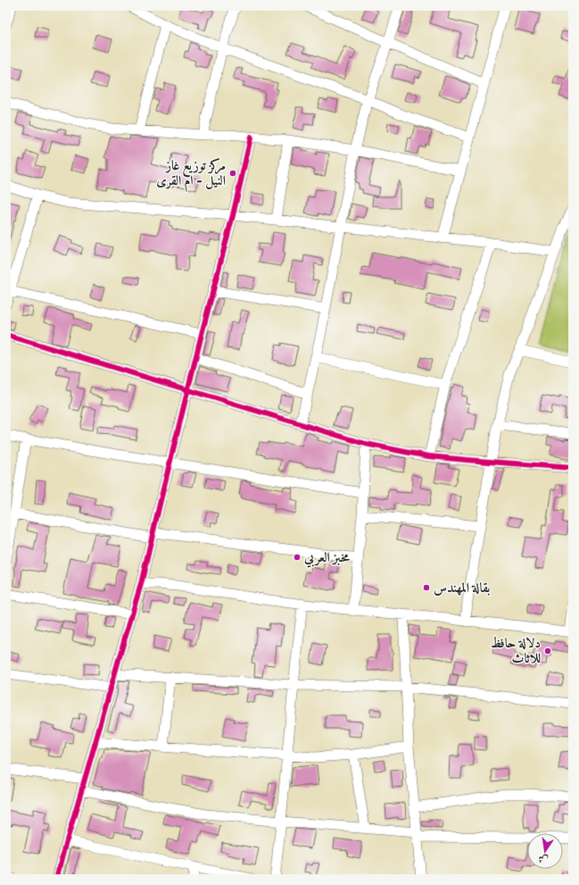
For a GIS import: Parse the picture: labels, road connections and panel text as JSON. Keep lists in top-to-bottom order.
{
  "places": [
    "مركز توزيع غاز النيل - ام القرى",
    "مخبز العربي",
    "بقالة المهندس",
    "دلالة حافظ للاثاث"
  ],
  "north": "bottom"
}
